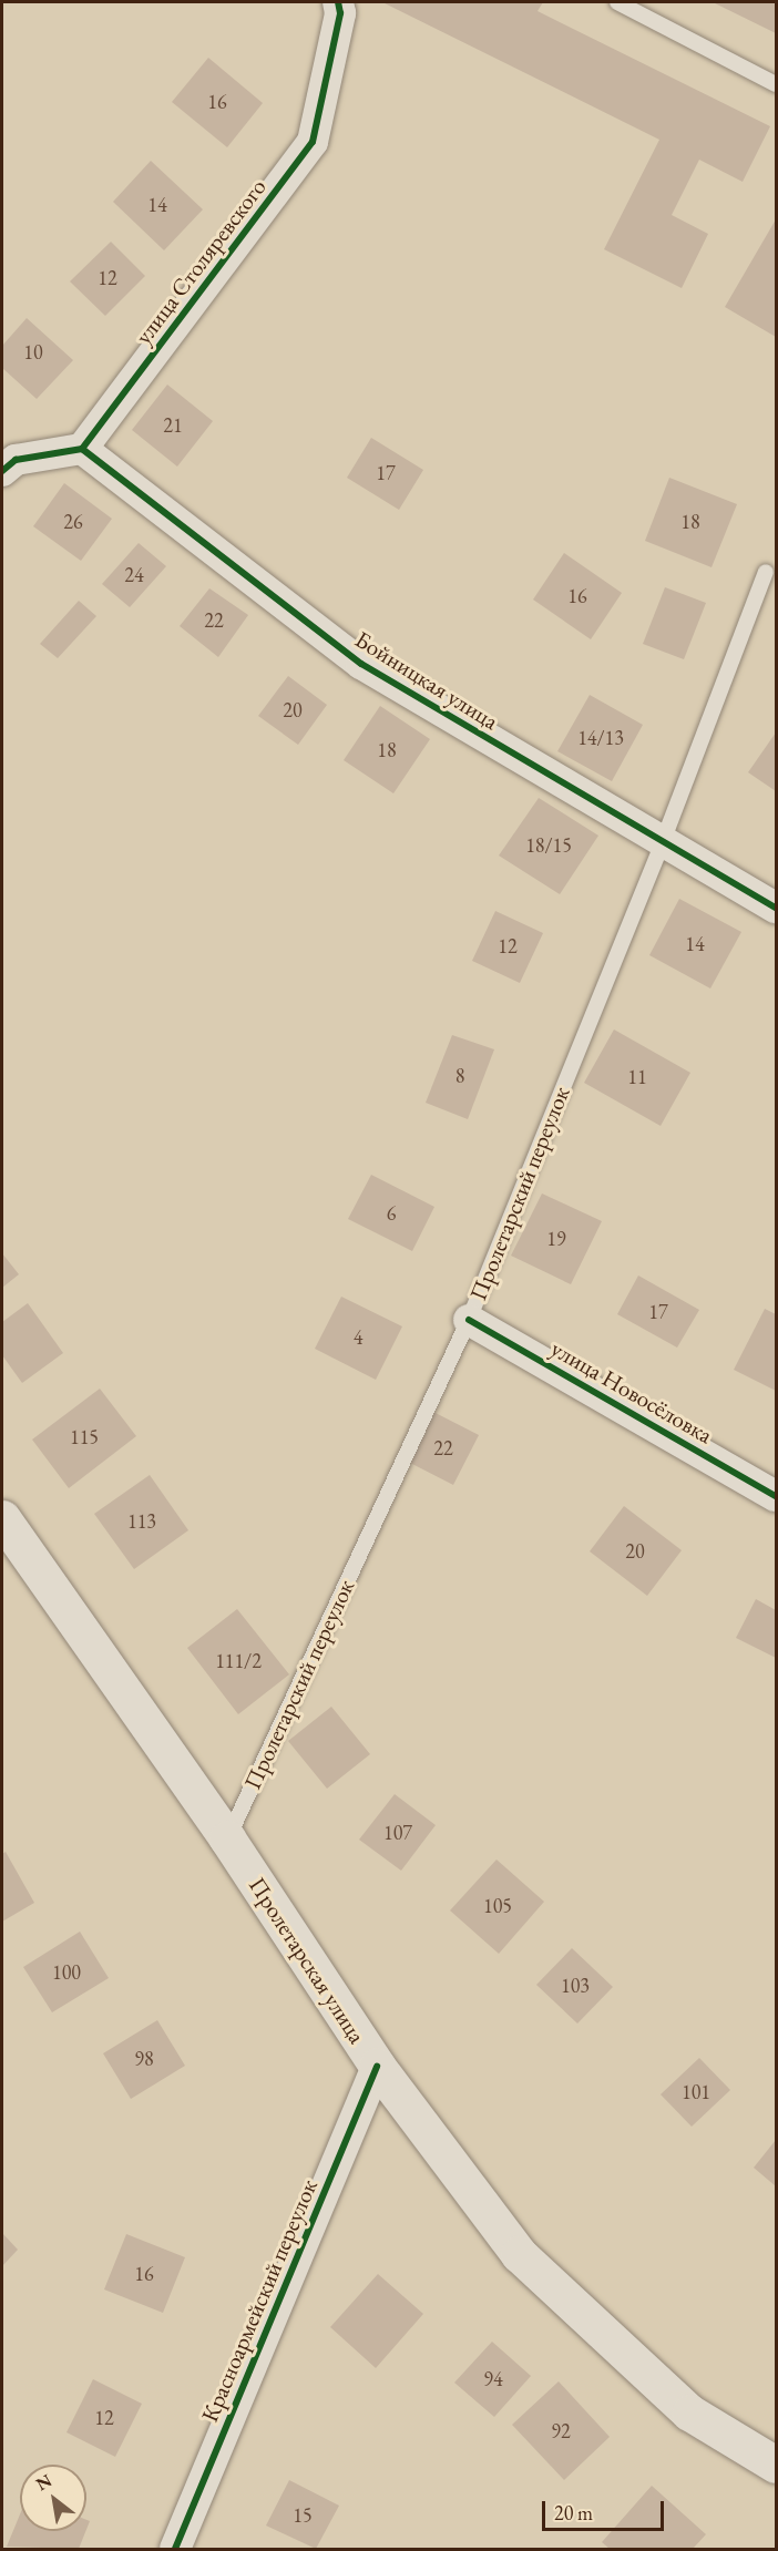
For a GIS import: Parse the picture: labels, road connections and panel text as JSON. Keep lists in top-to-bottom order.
{
  "streets": {
    "main road": ["Пролетарская улица"],
    "street": [
      "улица Столяревского",
      "Бойницкая улица",
      "улица Новосёловка",
      "Красноармейский переулок"
    ],
    "lane": ["Пролетарский переулок"]
  },
  "crossings": [
    ["улица Столяревского", "Бойницкая улица"],
    ["Бойницкая улица", "Пролетарский переулок"],
    ["Пролетарский переулок", "улица Новосёловка"],
    ["Пролетарский переулок", "Пролетарская улица"],
    ["Пролетарская улица", "Красноармейский переулок"]
  ],
  "house_numbers": [
    "16",
    "14",
    "12",
    "10",
    "21",
    "17",
    "26",
    "18",
    "24",
    "16",
    "22",
    "20",
    "14/13",
    "18",
    "18/15",
    "14",
    "12",
    "8",
    "11",
    "6",
    "19",
    "17",
    "4",
    "115",
    "22",
    "113",
    "20",
    "111/2",
    "107",
    "105",
    "100",
    "103",
    "98",
    "101",
    "16",
    "94",
    "12",
    "92",
    "15"
  ],
  "scale_bar": "20 m",
  "north": "top left"
}
